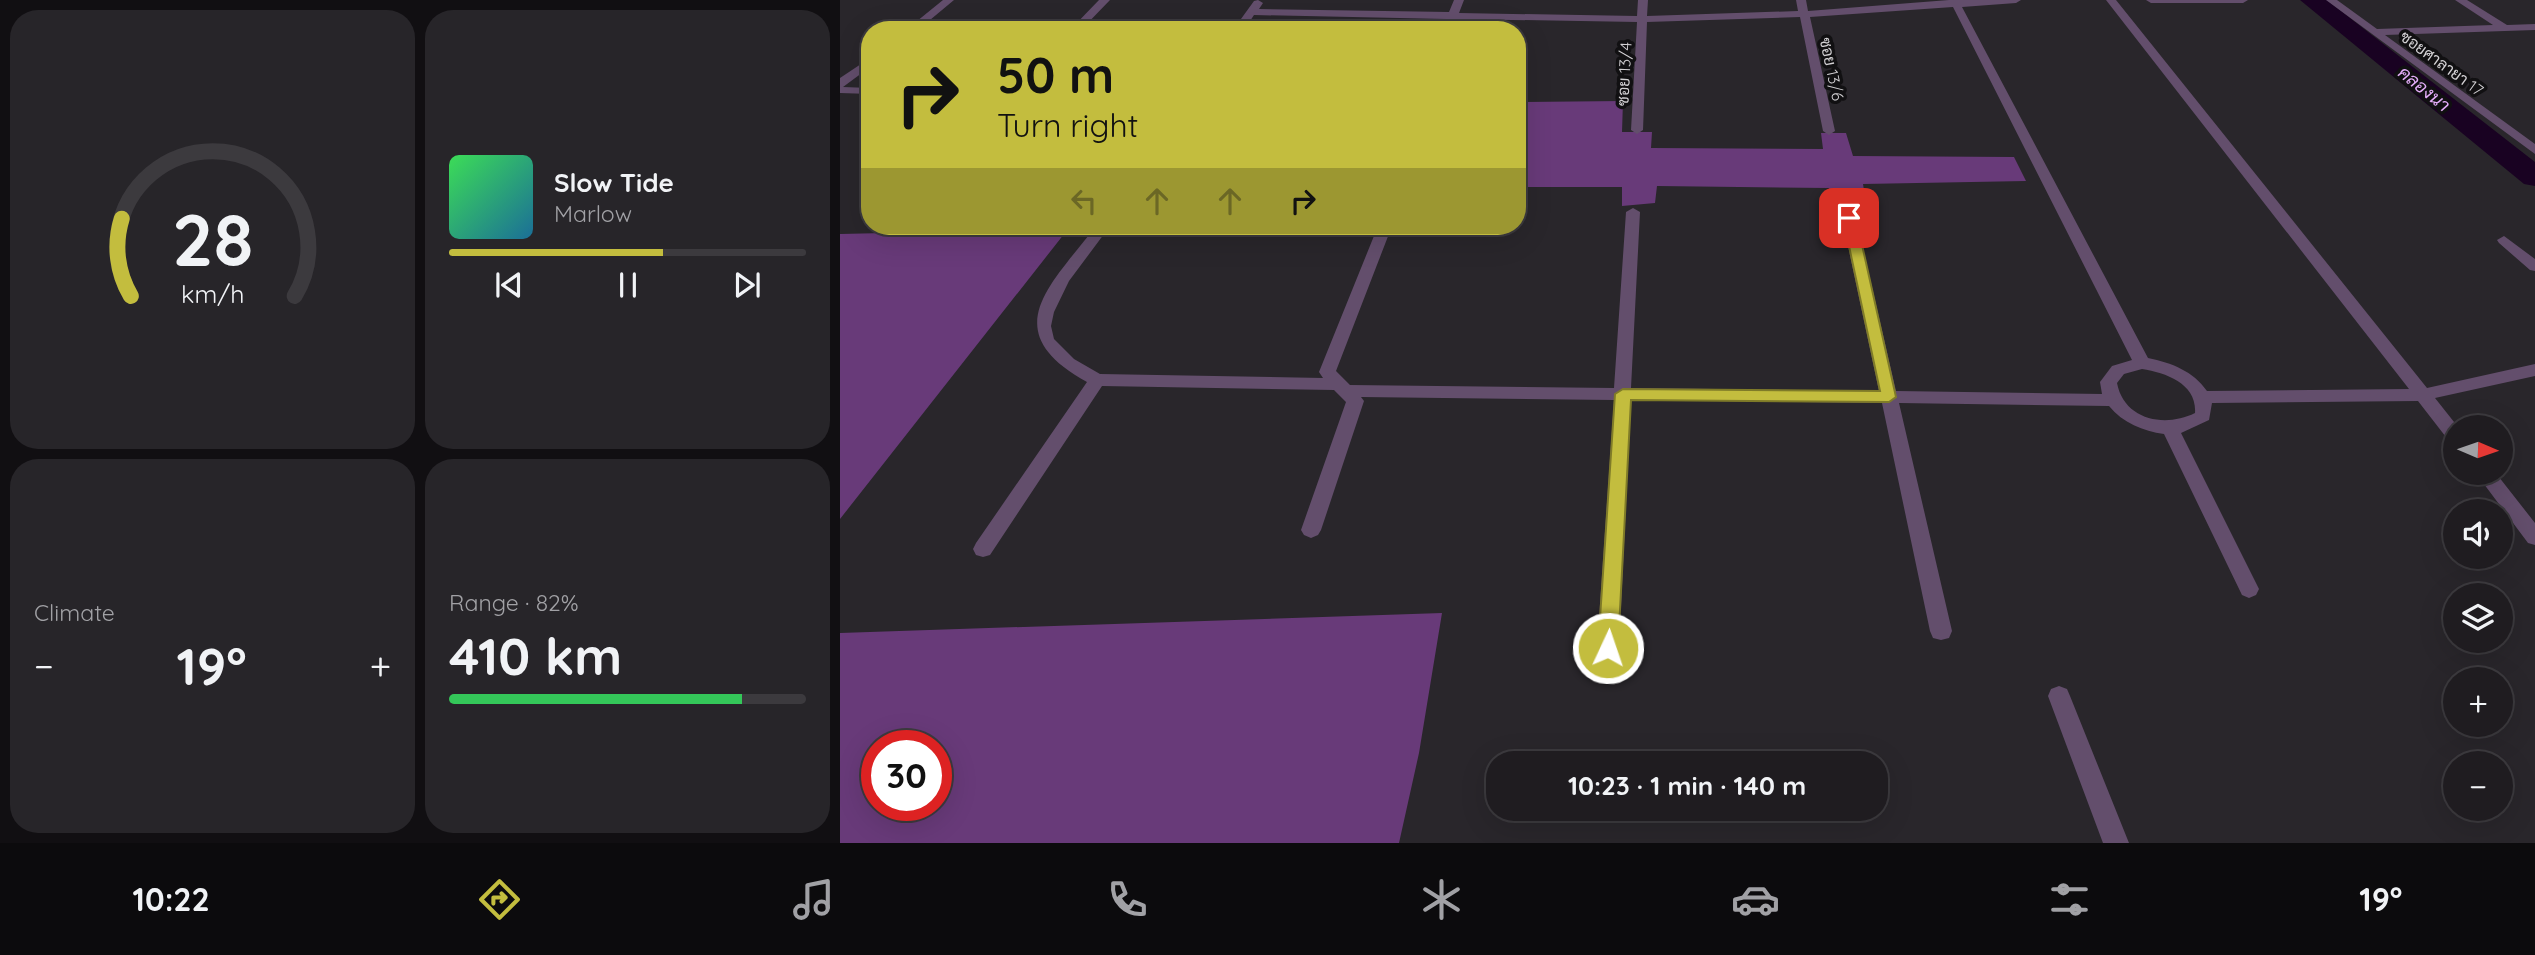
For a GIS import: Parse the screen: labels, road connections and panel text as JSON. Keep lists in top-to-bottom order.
{
  "streets": {
    "street": ["ซอยศาลายา 17", "ซอย 13/6", "ซอย 13/4"]
  },
  "water": ["คลองนา"],
  "north": "right",
  "page": {
    "turn": ["50 m", "Turn right"],
    "song": ["Slow Tide", "Marlow"],
    "map_buttons": ["+", "−"],
    "tile": [
      "Climate",
      ["Range · 82%", "410 km"]
    ],
    "heat": ["−", "19°", "+"],
    "limit": "30",
    "trip": "10:23 · 1 min · 140 m",
    "tabs": ["10:22", "19°"],
    "gauge": ["28", "km/h"]
  }
}
